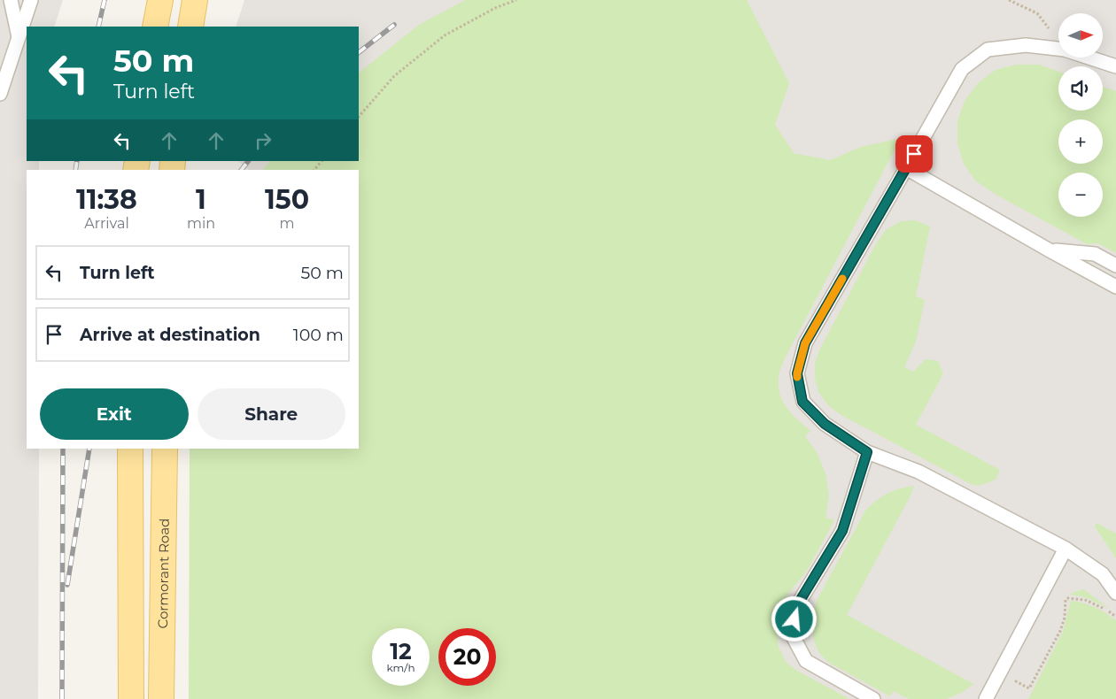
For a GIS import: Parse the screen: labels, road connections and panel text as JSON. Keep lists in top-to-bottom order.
{
  "streets": {
    "main road": ["Cormorant Road"]
  },
  "north": "right",
  "page": {
    "map_buttons": ["+", "−"],
    "turn": ["50 m", "Turn left"],
    "eta": [
      "11:38",
      "Arrival",
      "1",
      "min",
      "150",
      "m"
    ],
    "list": [
      {
        "name": "Turn left",
        "value": "50 m"
      },
      {
        "name": "Arrive at destination",
        "value": "100 m"
      }
    ],
    "buttons": ["Exit", "Share"],
    "speed": "12 km/h",
    "limit": "20"
  }
}
